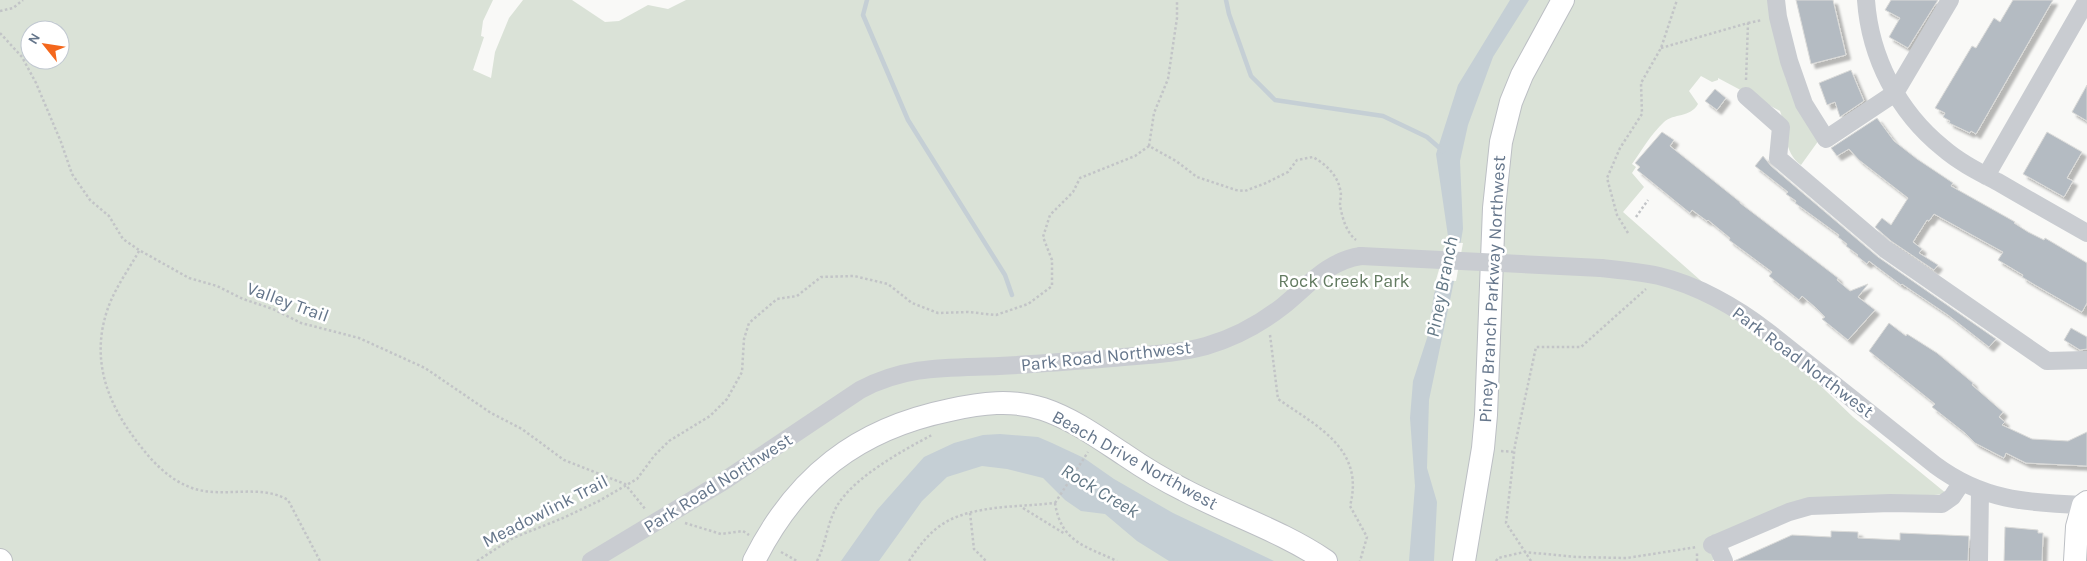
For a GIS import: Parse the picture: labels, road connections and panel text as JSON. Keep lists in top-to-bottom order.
{
  "streets": {
    "main road": ["Piney Branch Parkway Northwest", "Beach Drive Northwest"],
    "street": ["Park Road Northwest"],
    "path": ["Valley Trail", "Meadowlink Trail"]
  },
  "crossings": [
    ["Valley Trail", "Meadowlink Trail"]
  ],
  "water": ["Piney Branch", "Rock Creek"],
  "parks": ["Rock Creek Park"],
  "north": "top left"
}
